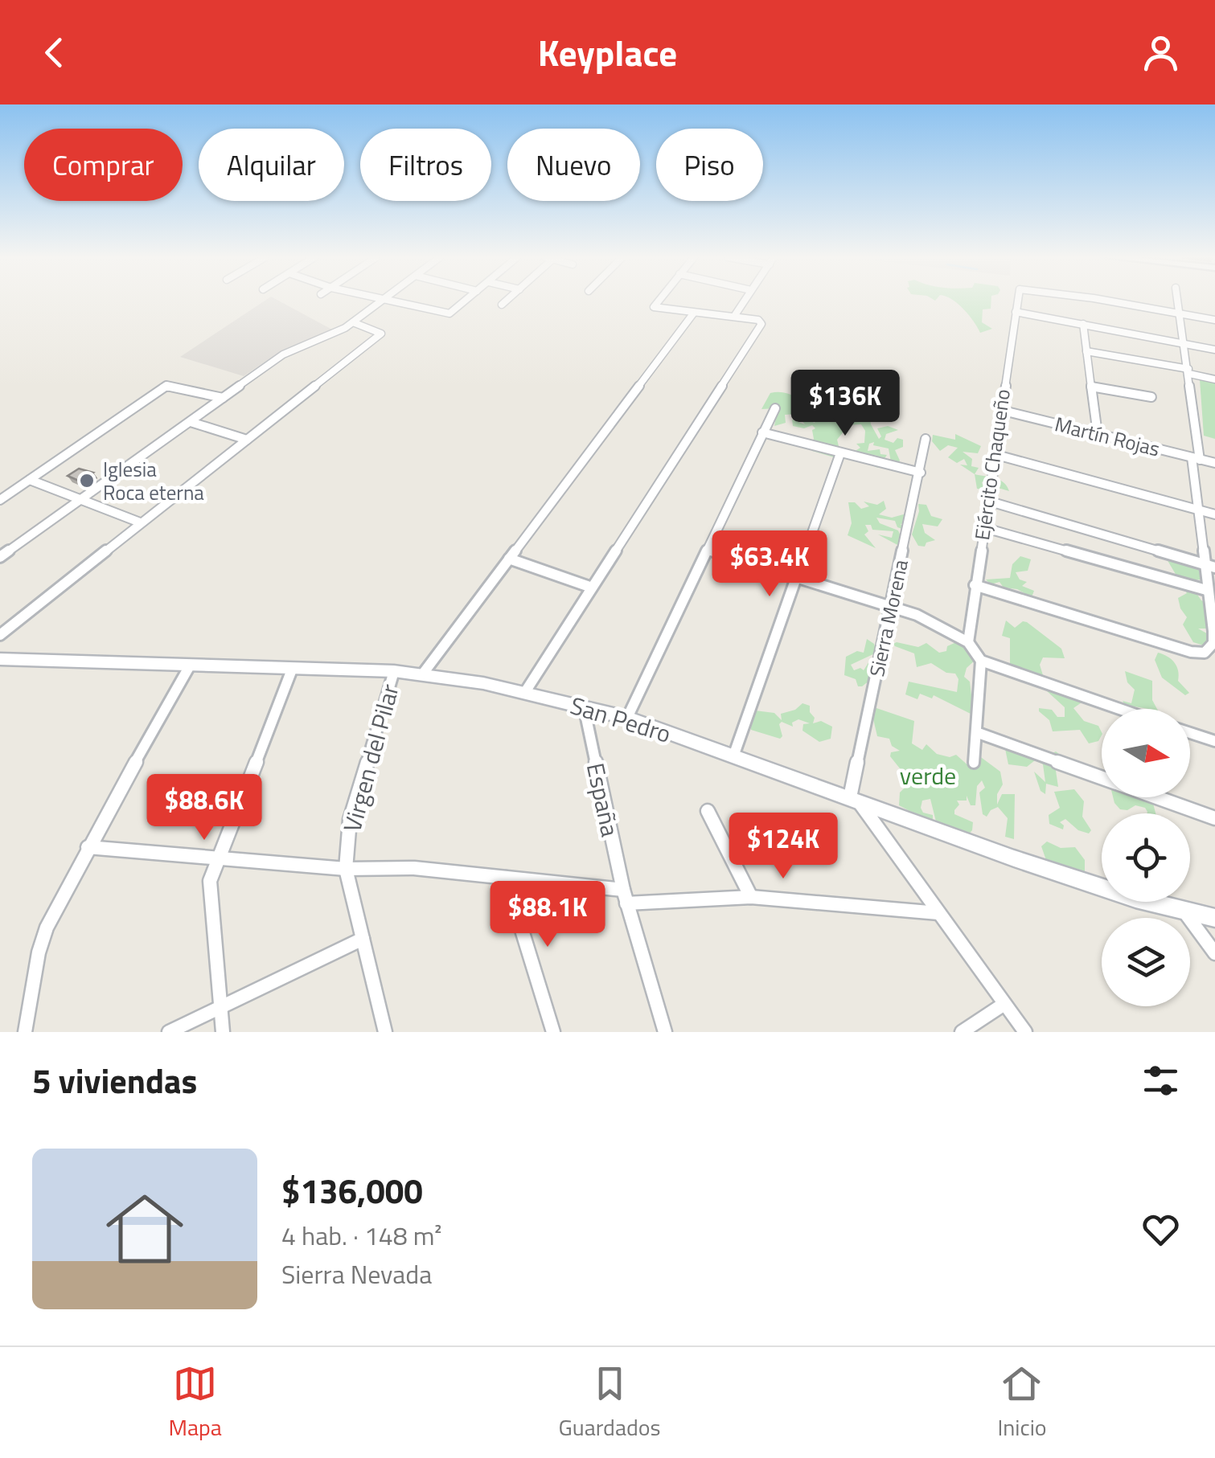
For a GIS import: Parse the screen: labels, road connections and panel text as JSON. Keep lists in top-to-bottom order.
{
  "streets": {
    "main road": ["San Pedro"],
    "street": [
      "Martín Rojas",
      "Ejército Chaqueño",
      "Sierra Morena",
      "Virgen del Pilar",
      "España"
    ]
  },
  "crossings": [
    ["Martín Rojas", "Ejército Chaqueño"],
    ["Sierra Morena", "San Pedro"],
    ["San Pedro", "Virgen del Pilar"],
    ["San Pedro", "España"]
  ],
  "parks": ["verde"],
  "places": ["Iglesia Roca eterna"],
  "north": "right",
  "page": {
    "header": "Keyplace",
    "chip": [
      "Comprar",
      "Alquilar",
      "Filtros",
      "Nuevo",
      "Piso"
    ],
    "price": [
      "$136K",
      "$63.4K",
      "$88.6K",
      "$124K",
      "$88.1K"
    ],
    "heading": "5 viviendas",
    "list": [
      {
        "name": "$136,000",
        "note": "4 hab. · 148 m² · Sierra Nevada"
      }
    ],
    "tabs": ["Mapa", "Guardados", "Inicio"]
  }
}
